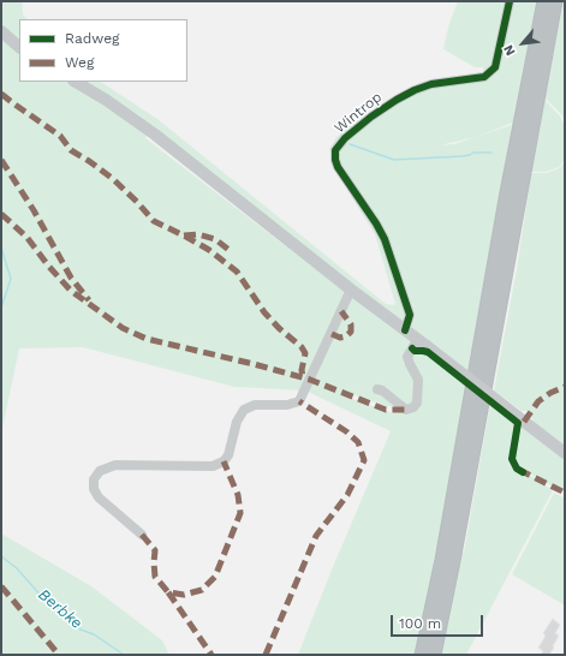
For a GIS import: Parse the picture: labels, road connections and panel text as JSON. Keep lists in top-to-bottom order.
{
  "streets": {
    "street": ["Wintrop"]
  },
  "water": ["Berbke"],
  "legend": ["Radweg", "Weg"],
  "scale_bar": "100 m",
  "north": "bottom left"
}
